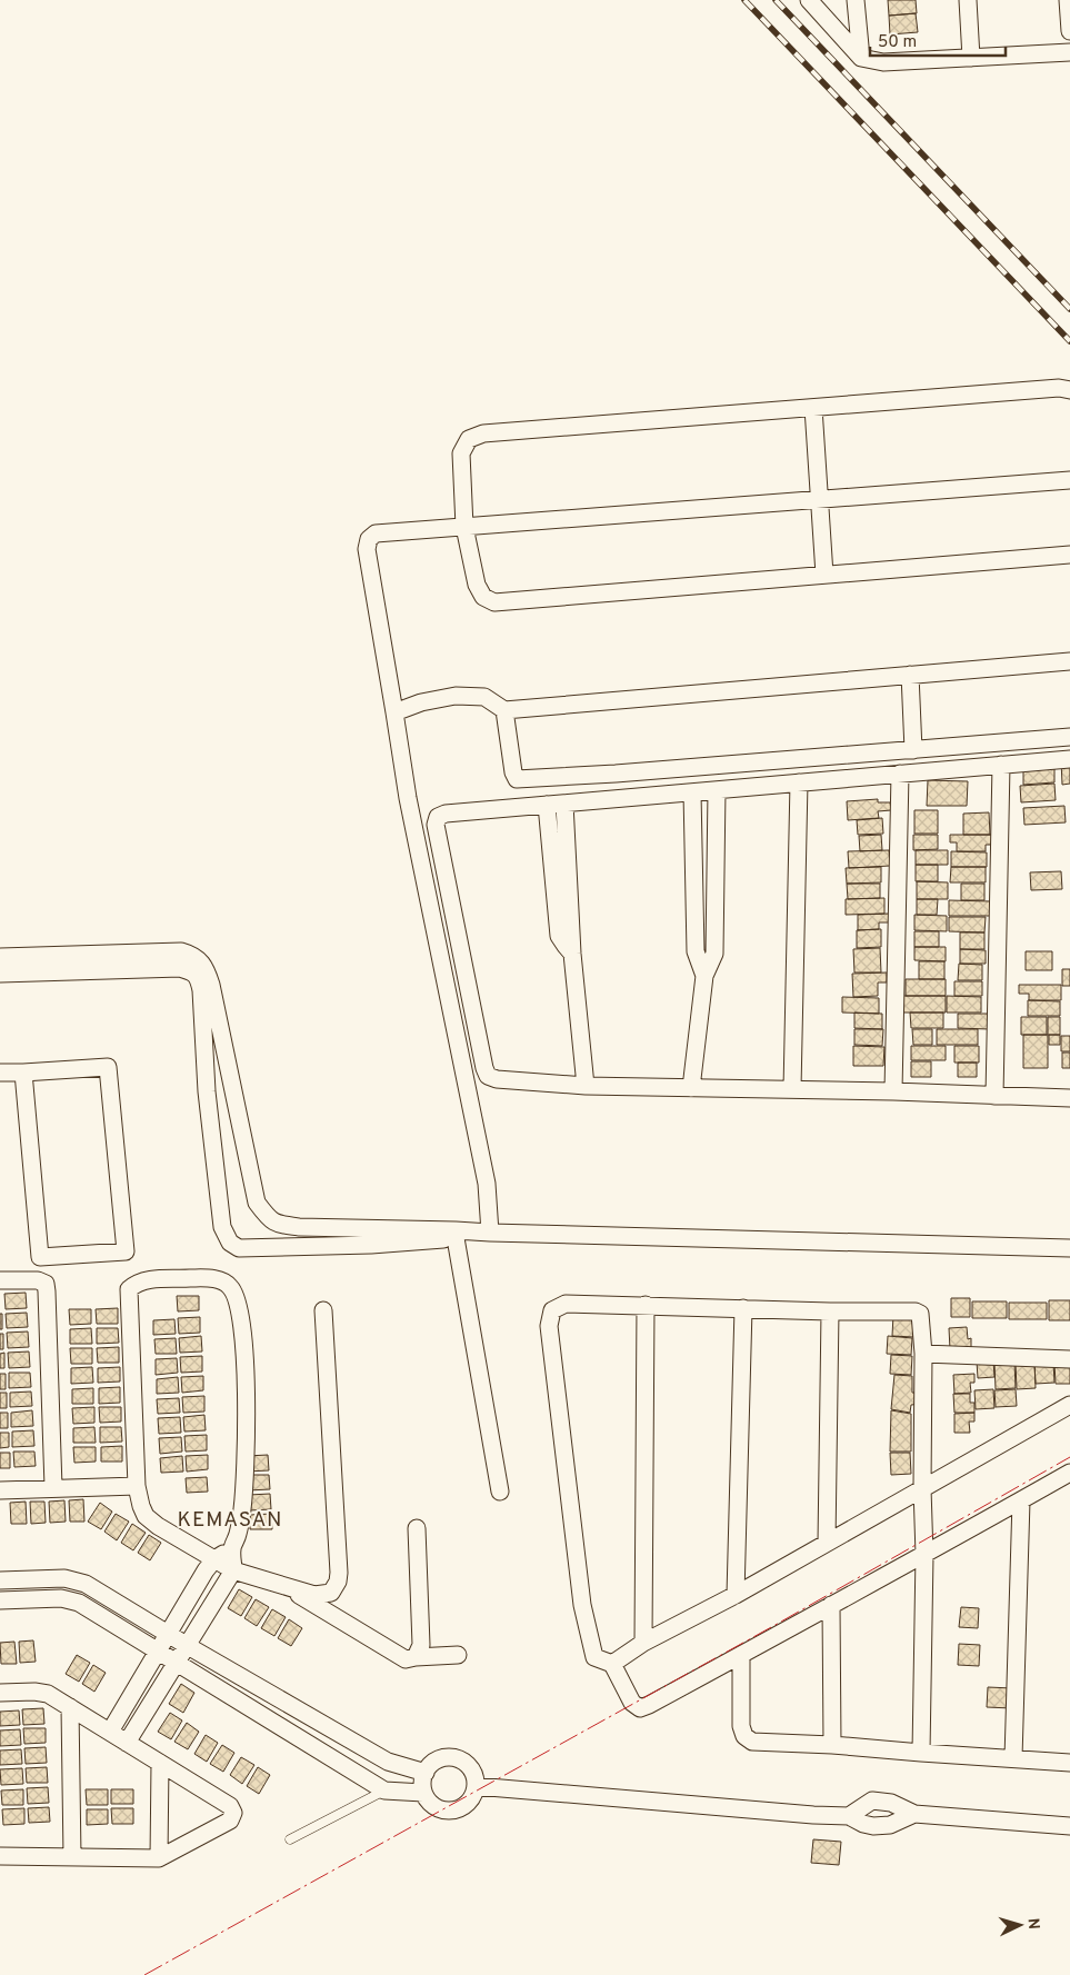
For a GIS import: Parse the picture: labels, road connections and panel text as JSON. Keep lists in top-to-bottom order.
{
  "districts": ["KEMASAN"],
  "scale_bar": "50 m",
  "north": "right"
}
